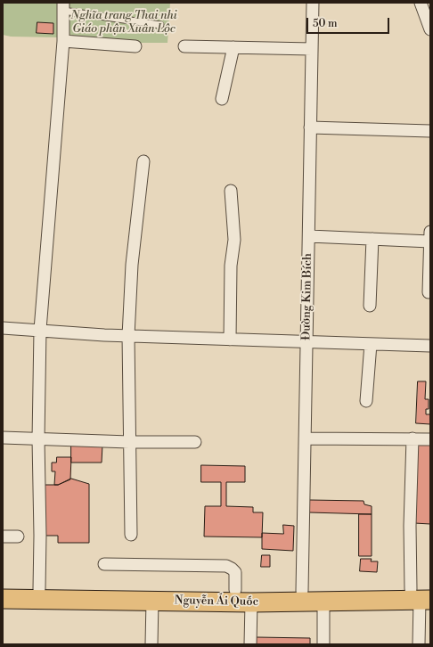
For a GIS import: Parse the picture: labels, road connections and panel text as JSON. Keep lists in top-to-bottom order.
{
  "streets": {
    "main road": ["Nguyễn Ái Quốc"],
    "street": ["Đường Kim Bích"]
  },
  "crossings": [
    ["Đường Kim Bích", "Nguyễn Ái Quốc"]
  ],
  "parks": ["Nghĩa trang Thai nhi Giáo phận Xuân Lộc"],
  "scale_bar": "50 m"
}
